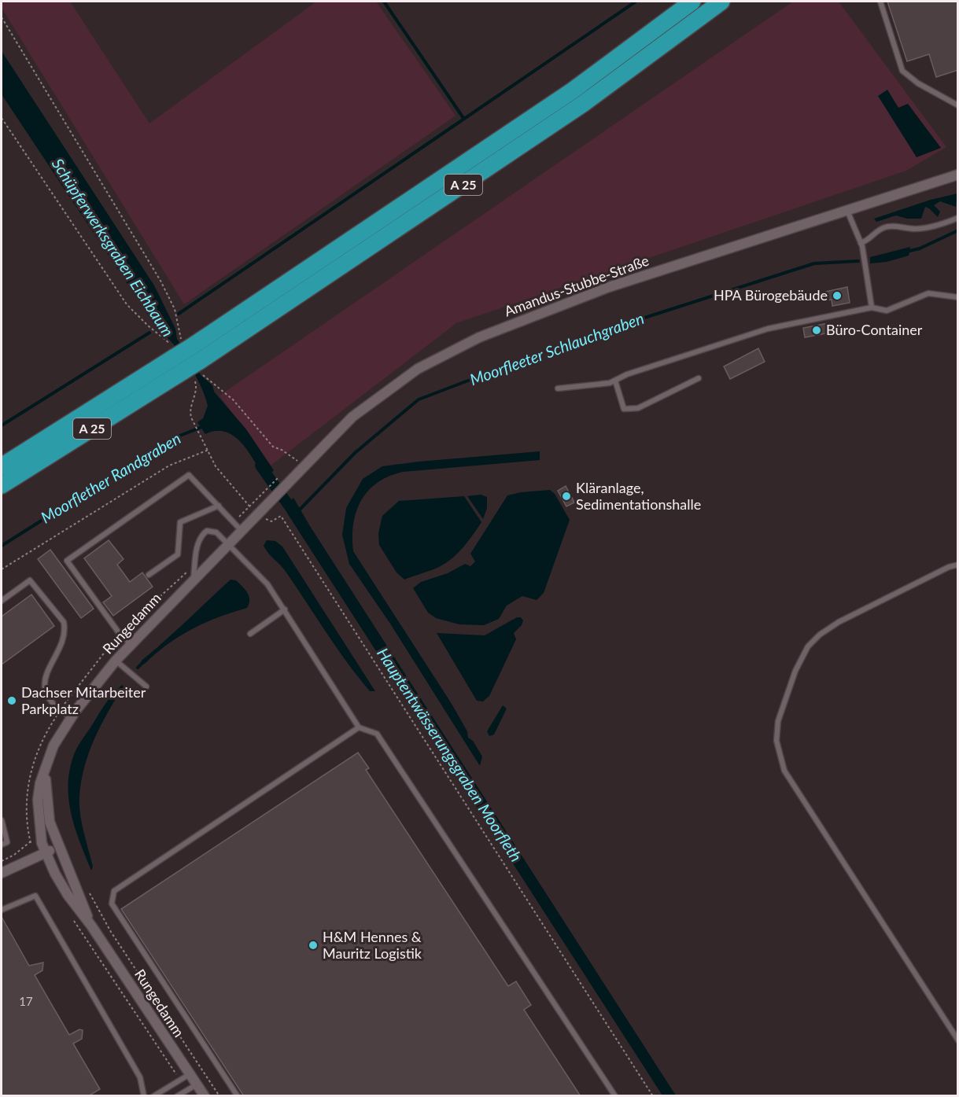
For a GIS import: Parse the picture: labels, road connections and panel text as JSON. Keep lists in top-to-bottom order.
{
  "streets": {
    "highway": ["A 25"],
    "street": ["Amandus-Stubbe-Straße", "Rungedamm"]
  },
  "crossings": [
    ["Amandus-Stubbe-Straße", "Rungedamm"]
  ],
  "water": [
    "Schüpferwerksgraben Eichbaum",
    "Moorfleeter Schlauchgraben",
    "Moorflether Randgraben",
    "Hauptentwässerungsgraben Moorfleth"
  ],
  "places": [
    "HPA Bürogebäude",
    "Büro-Container",
    "Kläranlage, Sedimentationshalle",
    "Dachser Mitarbeiter Parkplatz",
    "H&M Hennes & Mauritz Logistik"
  ],
  "house_numbers": ["17"]
}
